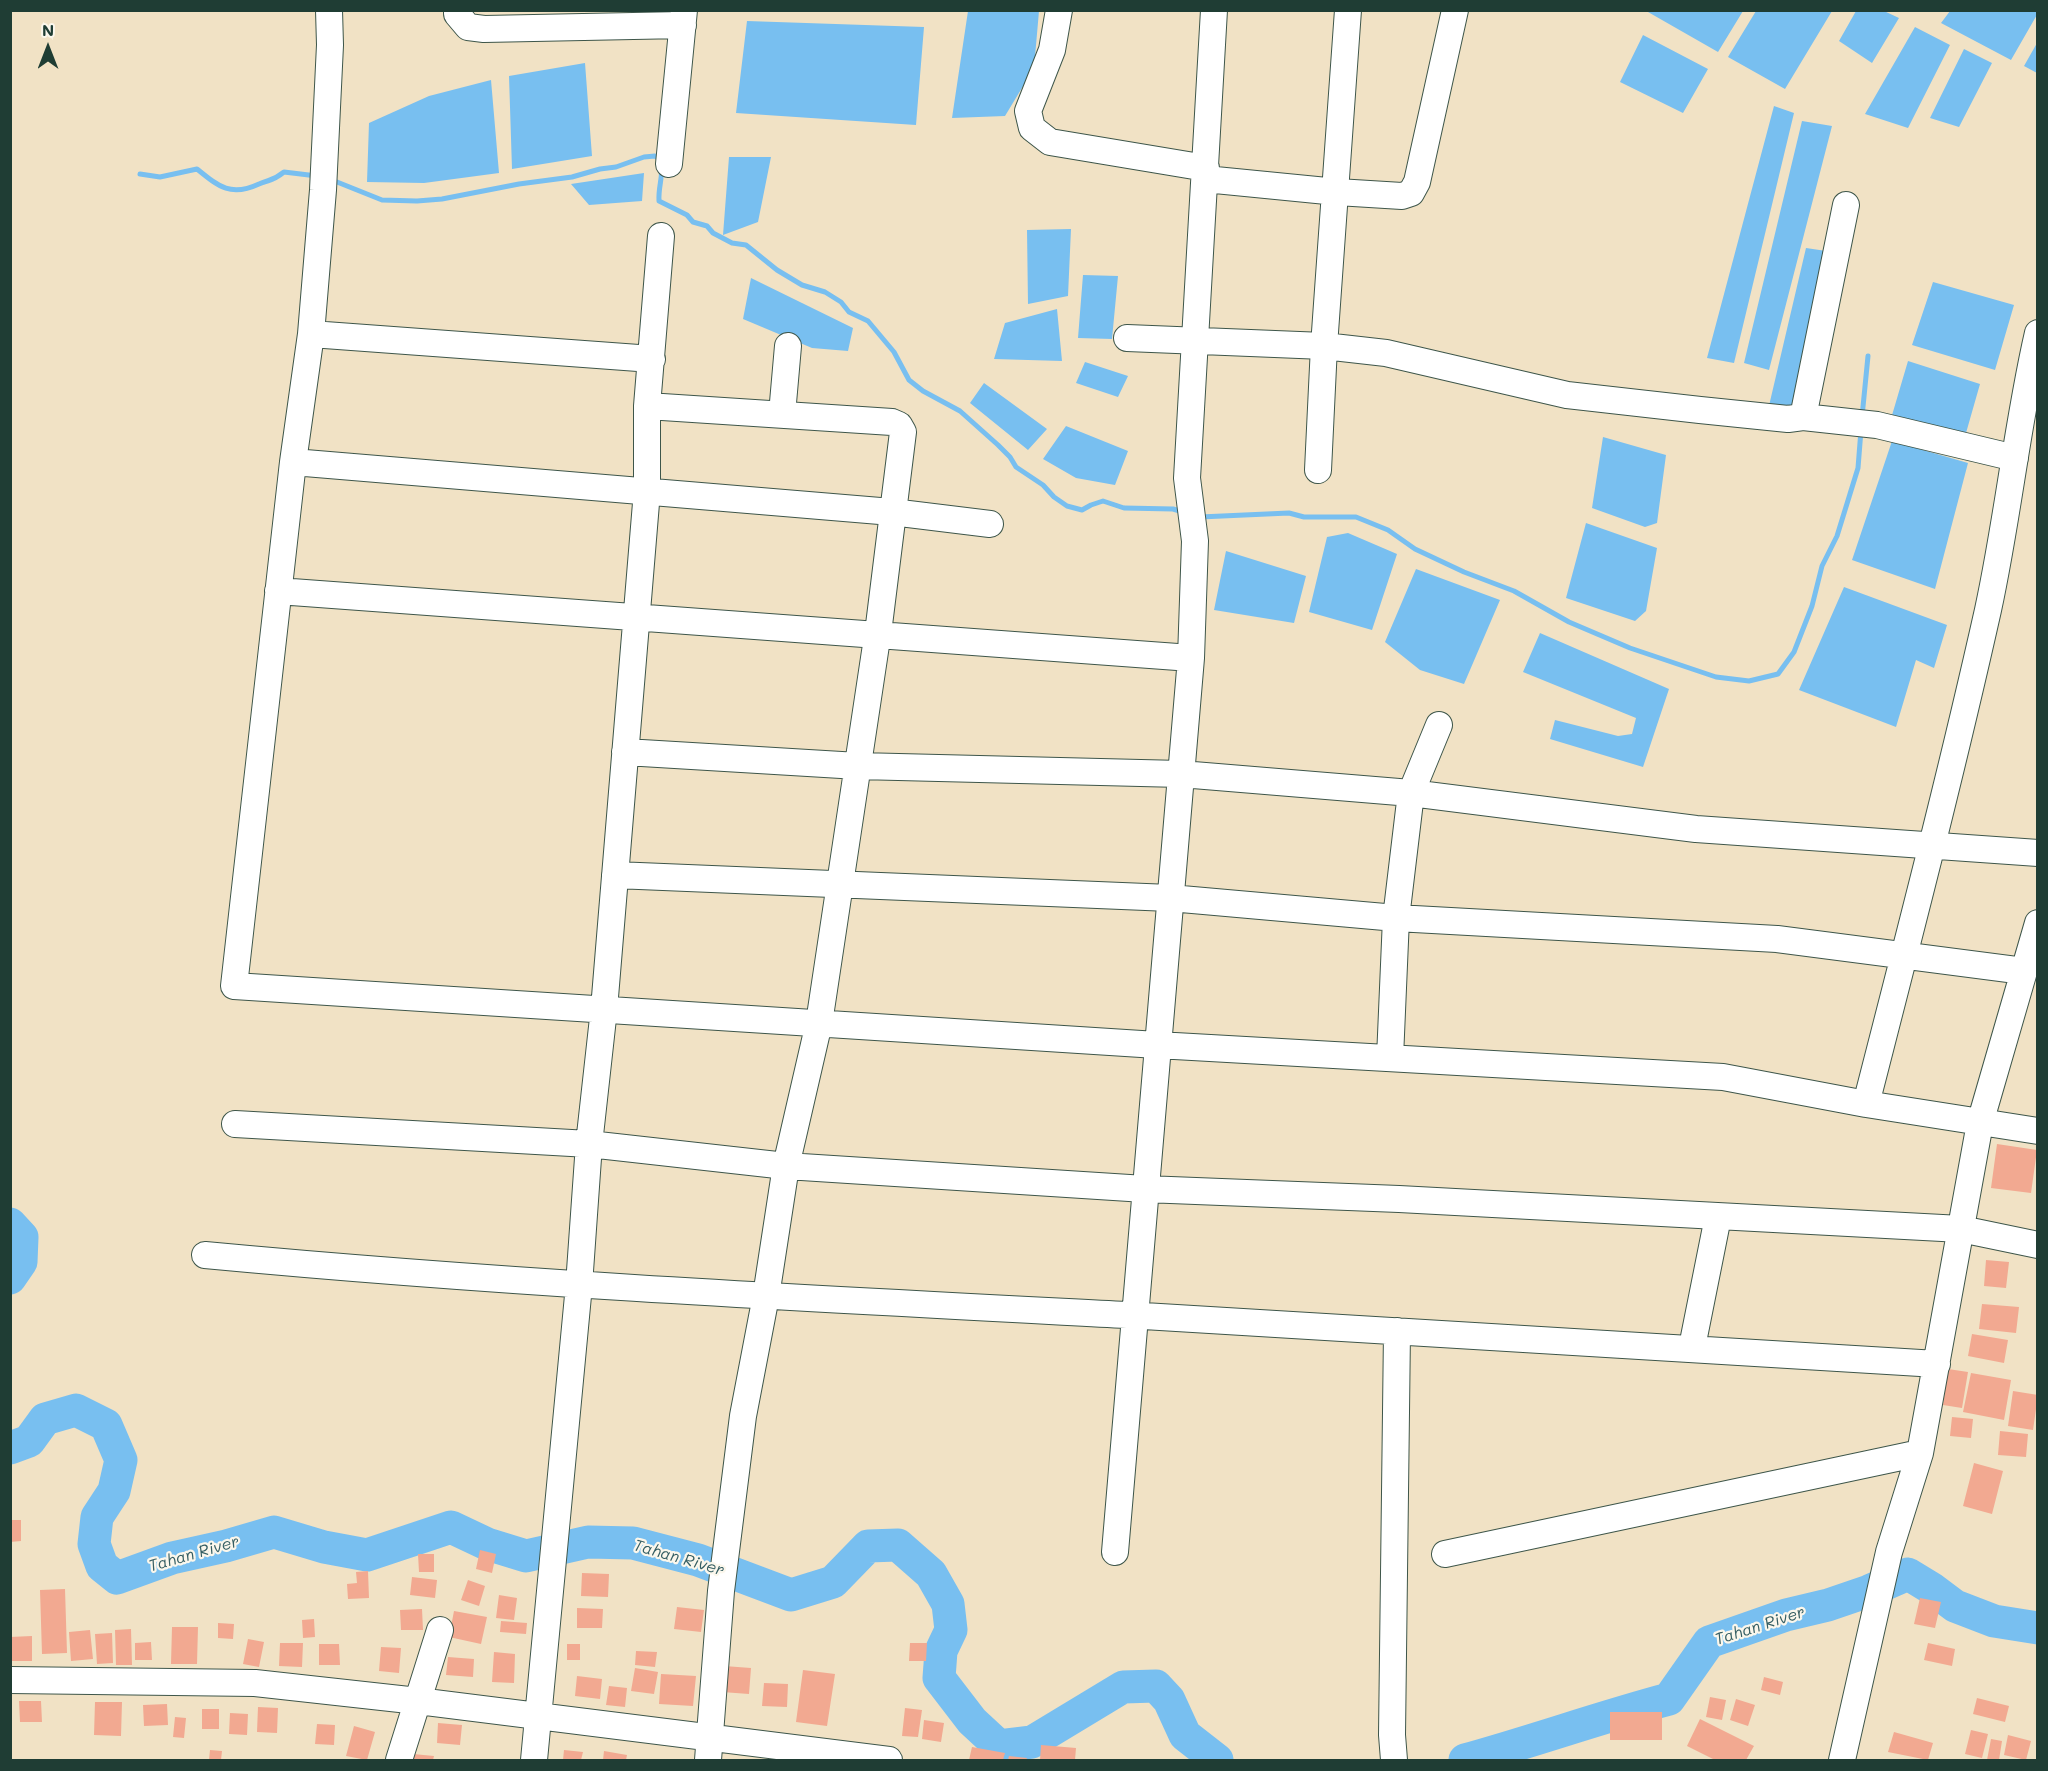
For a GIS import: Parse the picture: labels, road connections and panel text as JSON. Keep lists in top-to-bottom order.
{
  "water": ["Tahan River"],
  "north": "top"
}
